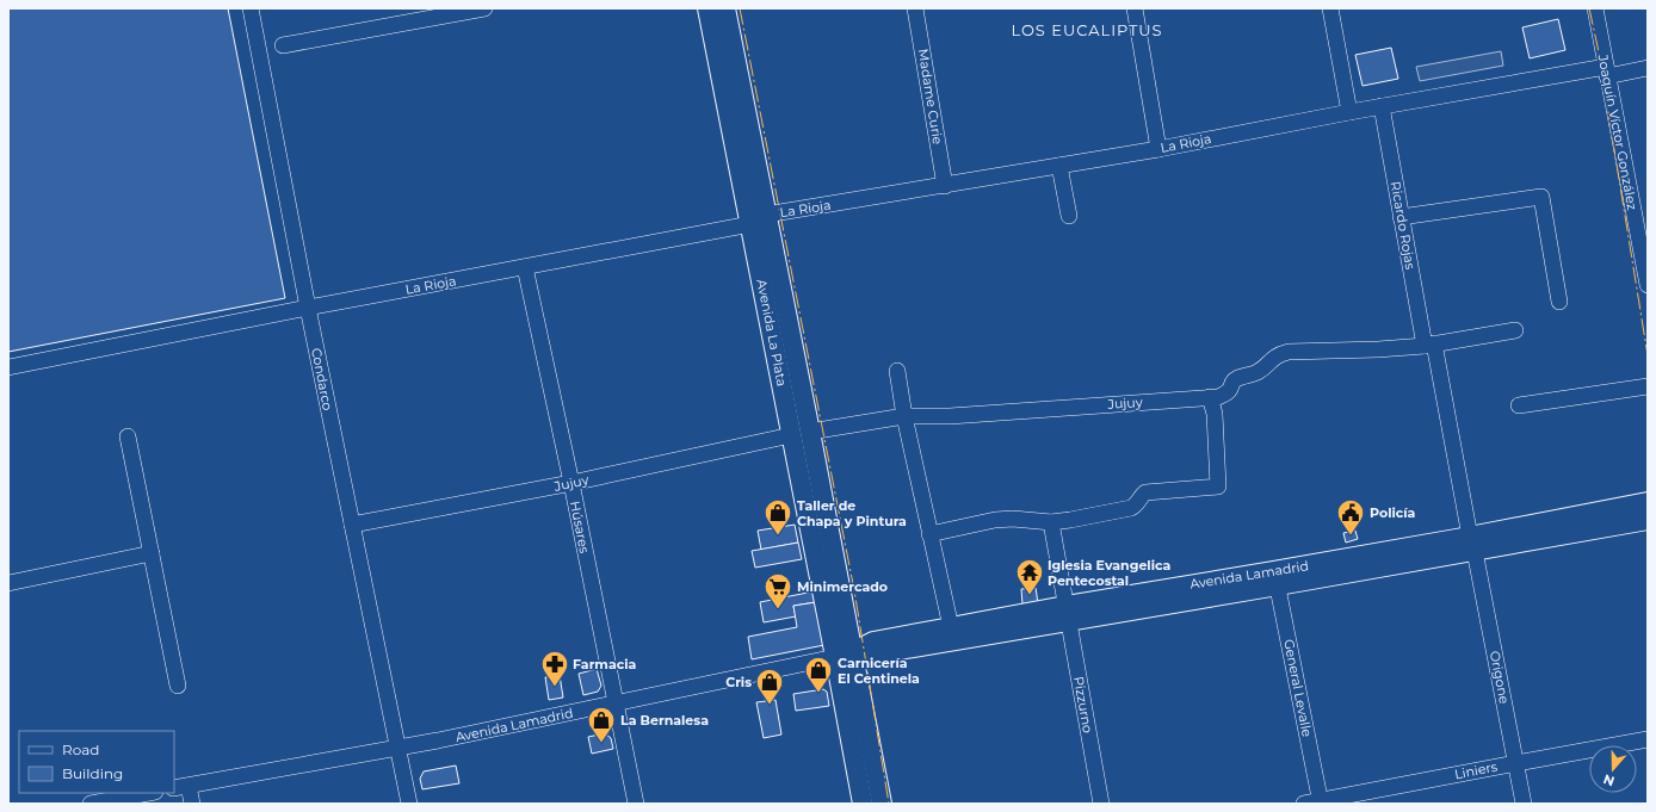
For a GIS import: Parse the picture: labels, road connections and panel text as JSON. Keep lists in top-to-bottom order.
{
  "streets": {
    "main road": ["Avenida La Plata", "Avenida Lamadrid"],
    "street": [
      "Madame Curie",
      "Joaquín Víctor González",
      "La Rioja",
      "Ricardo Rojas",
      "Condarco",
      "Jujuy",
      "Húsares",
      "Origone",
      "General Levalle",
      "Pizzurno",
      "Liniers"
    ]
  },
  "crossings": [
    ["Madame Curie", "La Rioja"],
    ["Joaquín Víctor González", "La Rioja"],
    ["La Rioja", "Ricardo Rojas"],
    ["La Rioja", "Avenida La Plata"],
    ["La Rioja", "Condarco"],
    ["La Rioja", "Húsares"],
    ["Ricardo Rojas", "Jujuy"],
    ["Ricardo Rojas", "Avenida Lamadrid"],
    ["Ricardo Rojas", "Origone"],
    ["Avenida La Plata", "Jujuy"],
    ["Avenida La Plata", "Avenida Lamadrid"],
    ["Condarco", "Jujuy"],
    ["Condarco", "Avenida Lamadrid"],
    ["Jujuy", "Húsares"],
    ["Húsares", "Avenida Lamadrid"],
    ["Avenida Lamadrid", "Origone"],
    ["Avenida Lamadrid", "General Levalle"],
    ["Avenida Lamadrid", "Pizzurno"],
    ["Origone", "Liniers"],
    ["General Levalle", "Liniers"]
  ],
  "districts": ["LOS EUCALIPTUS"],
  "places": {
    "shop": [
      "Taller de Chapa y Pintura",
      "Carnicería El Centinela",
      "Cris",
      "La Bernalesa"
    ],
    "public building": ["Policía"],
    "temple": ["Iglesia Evangelica Pentecostal"],
    "supermarket": ["Minimercado"],
    "pharmacy": ["Farmacia"]
  },
  "legend": ["Road", "Building"],
  "north": "bottom"
}
